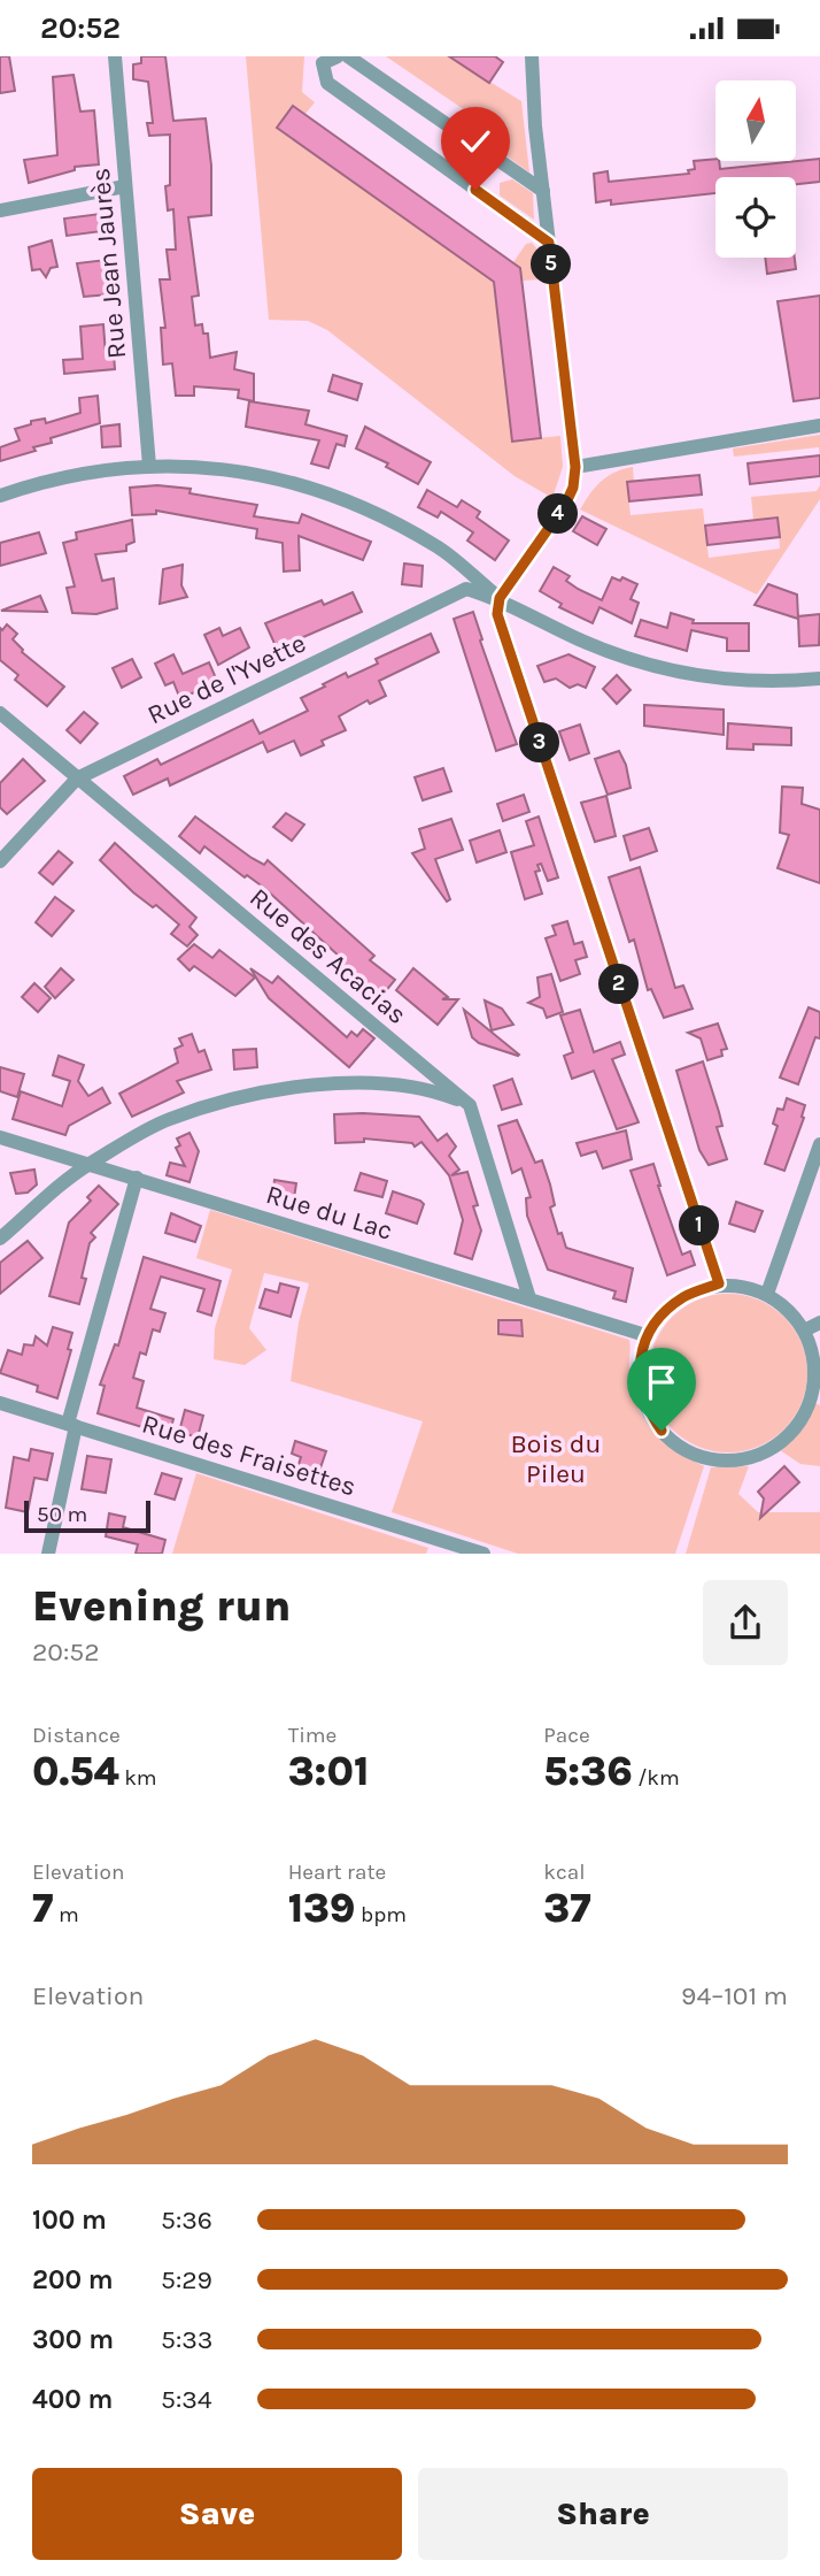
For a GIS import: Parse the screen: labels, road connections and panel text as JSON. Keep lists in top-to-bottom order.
{
  "streets": {
    "street": [
      "Rue Jean Jaurès",
      "Rue de l'Yvette",
      "Rue des Acacias",
      "Rue du Lac",
      "Rue des Fraisettes"
    ]
  },
  "crossings": [
    ["Rue de l'Yvette", "Rue des Acacias"]
  ],
  "parks": ["Bois du Pileu"],
  "scale_bar": "50 m",
  "north": "top",
  "page": {
    "status": "20:52",
    "pins": [
      "5",
      "4",
      "3",
      "2",
      "1"
    ],
    "scale": "50 m",
    "heading": ["Evening run", "20:52"],
    "stats": [
      ["Distance", "0.54 km"],
      ["Time", "3:01"],
      ["Pace", "5:36 /km"],
      ["Elevation", "7 m"],
      ["Heart rate", "139 bpm"],
      ["kcal", "37"]
    ],
    "chart": ["Elevation", "94–101 m"],
    "list": [
      {
        "name": "100 m",
        "note": "5:36"
      },
      {
        "name": "200 m",
        "note": "5:29"
      },
      {
        "name": "300 m",
        "note": "5:33"
      },
      {
        "name": "400 m",
        "note": "5:34"
      }
    ],
    "buttons": ["Save", "Share"]
  }
}
